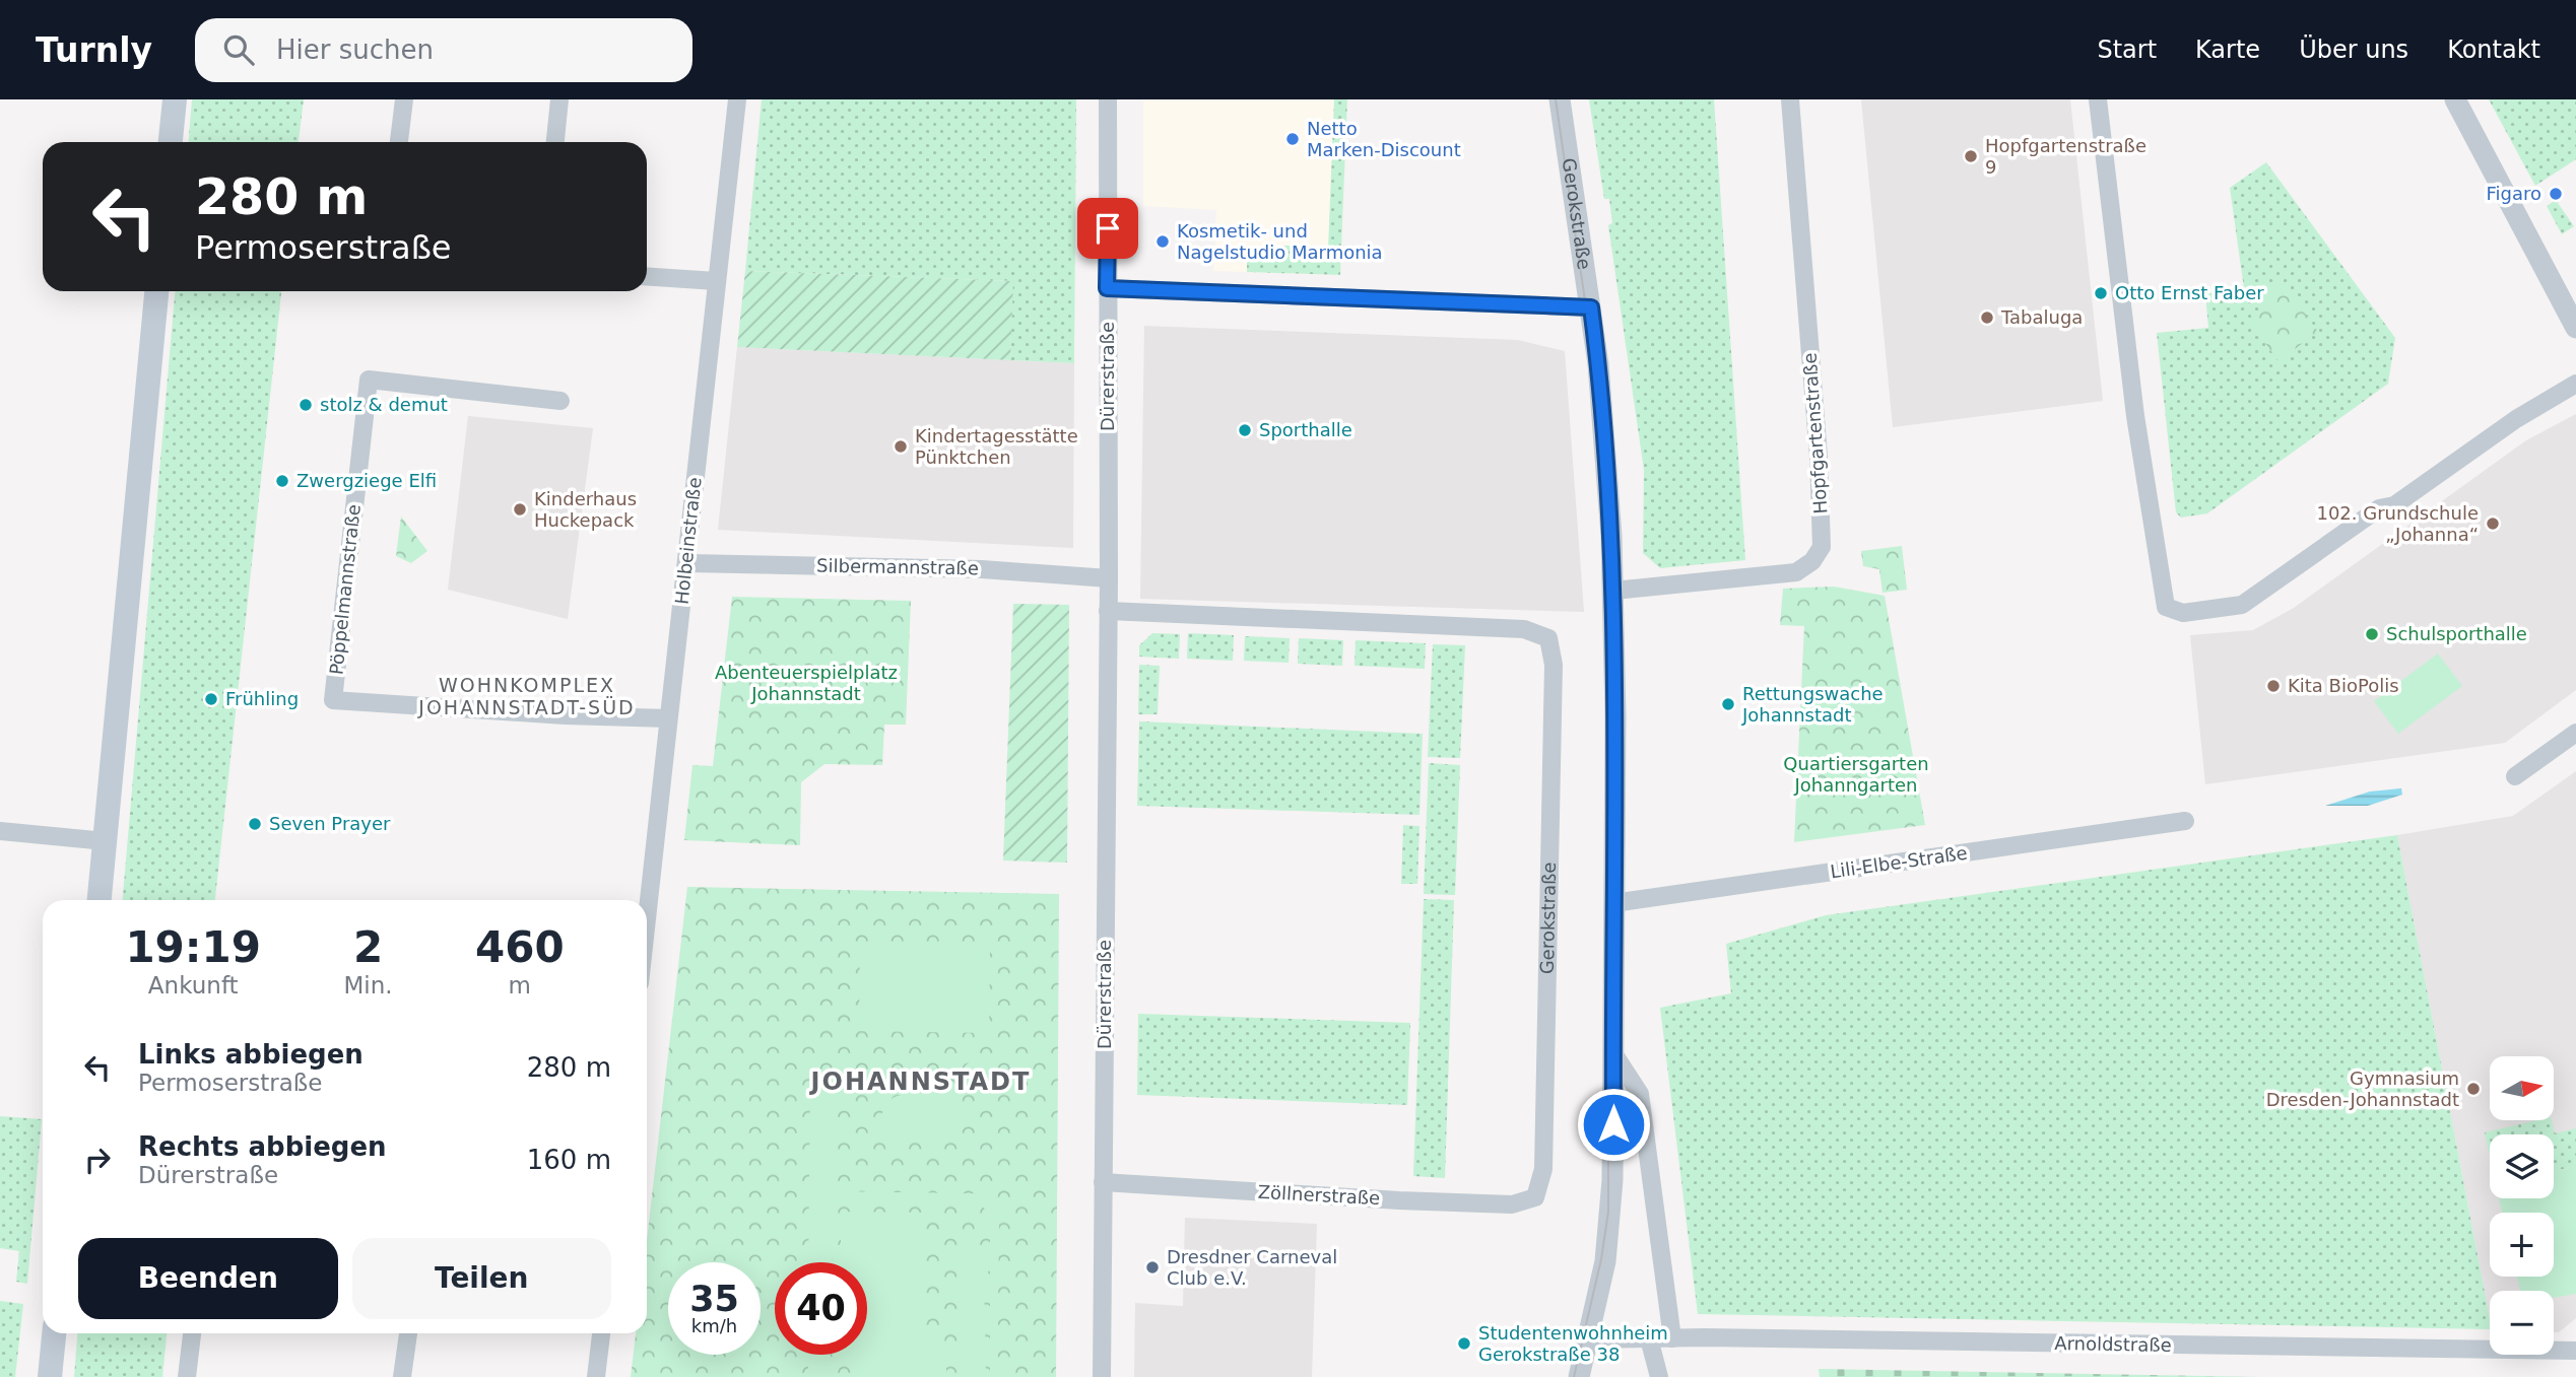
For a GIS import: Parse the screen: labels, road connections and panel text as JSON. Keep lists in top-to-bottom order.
{
  "streets": {
    "street": [
      "Gerokstraße",
      "Dürerstraße",
      "Hopfgartenstraße",
      "Holbeinstraße",
      "Silbermannstraße",
      "Pöppelmannstraße",
      "Lili-Elbe-Straße",
      "Zöllnerstraße",
      "Arnoldstraße"
    ]
  },
  "crossings": [
    ["Gerokstraße", "Dürerstraße"],
    ["Gerokstraße", "Hopfgartenstraße"],
    ["Gerokstraße", "Lili-Elbe-Straße"],
    ["Gerokstraße", "Zöllnerstraße"],
    ["Dürerstraße", "Silbermannstraße"],
    ["Dürerstraße", "Zöllnerstraße"],
    ["Holbeinstraße", "Silbermannstraße"],
    ["Holbeinstraße", "Pöppelmannstraße"]
  ],
  "districts": ["WOHNKOMPLEX JOHANNSTADT-SÜD", "JOHANNSTADT"],
  "parks": ["Abenteuerspielplatz Johannstadt", "Quartiersgarten Johanngarten"],
  "places": [
    "Netto Marken-Discount",
    "Hopfgartenstraße 9",
    "Figaro",
    "Kosmetik- und Nagelstudio Marmonia",
    "Otto Ernst Faber",
    "Tabaluga",
    "stolz & demut",
    "Sporthalle",
    "Kindertagesstätte Pünktchen",
    "Zwergziege Elfi",
    "Kinderhaus Huckepack",
    "102. Grundschule „Johanna“",
    "Schulsporthalle",
    "Kita BioPolis",
    "Frühling",
    "Rettungswache Johannstadt",
    "Seven Prayer",
    "Gymnasium Dresden-Johannstadt",
    "Dresdner Carneval Club e.V.",
    "Studentenwohnheim Gerokstraße 38"
  ],
  "north": "right",
  "page": {
    "header": "Turnly",
    "search": "Hier suchen",
    "nav": [
      "Start",
      "Karte",
      "Über uns",
      "Kontakt"
    ],
    "turn": ["280 m", "Permoserstraße"],
    "eta": [
      "19:19",
      "Ankunft",
      "2",
      "Min.",
      "460",
      "m"
    ],
    "list": [
      {
        "name": "Links abbiegen",
        "note": "Permoserstraße",
        "value": "280 m"
      },
      {
        "name": "Rechts abbiegen",
        "note": "Dürerstraße",
        "value": "160 m"
      }
    ],
    "map_buttons": ["+", "−"],
    "buttons": ["Beenden", "Teilen"],
    "speed": "35 km/h",
    "limit": "40"
  }
}
